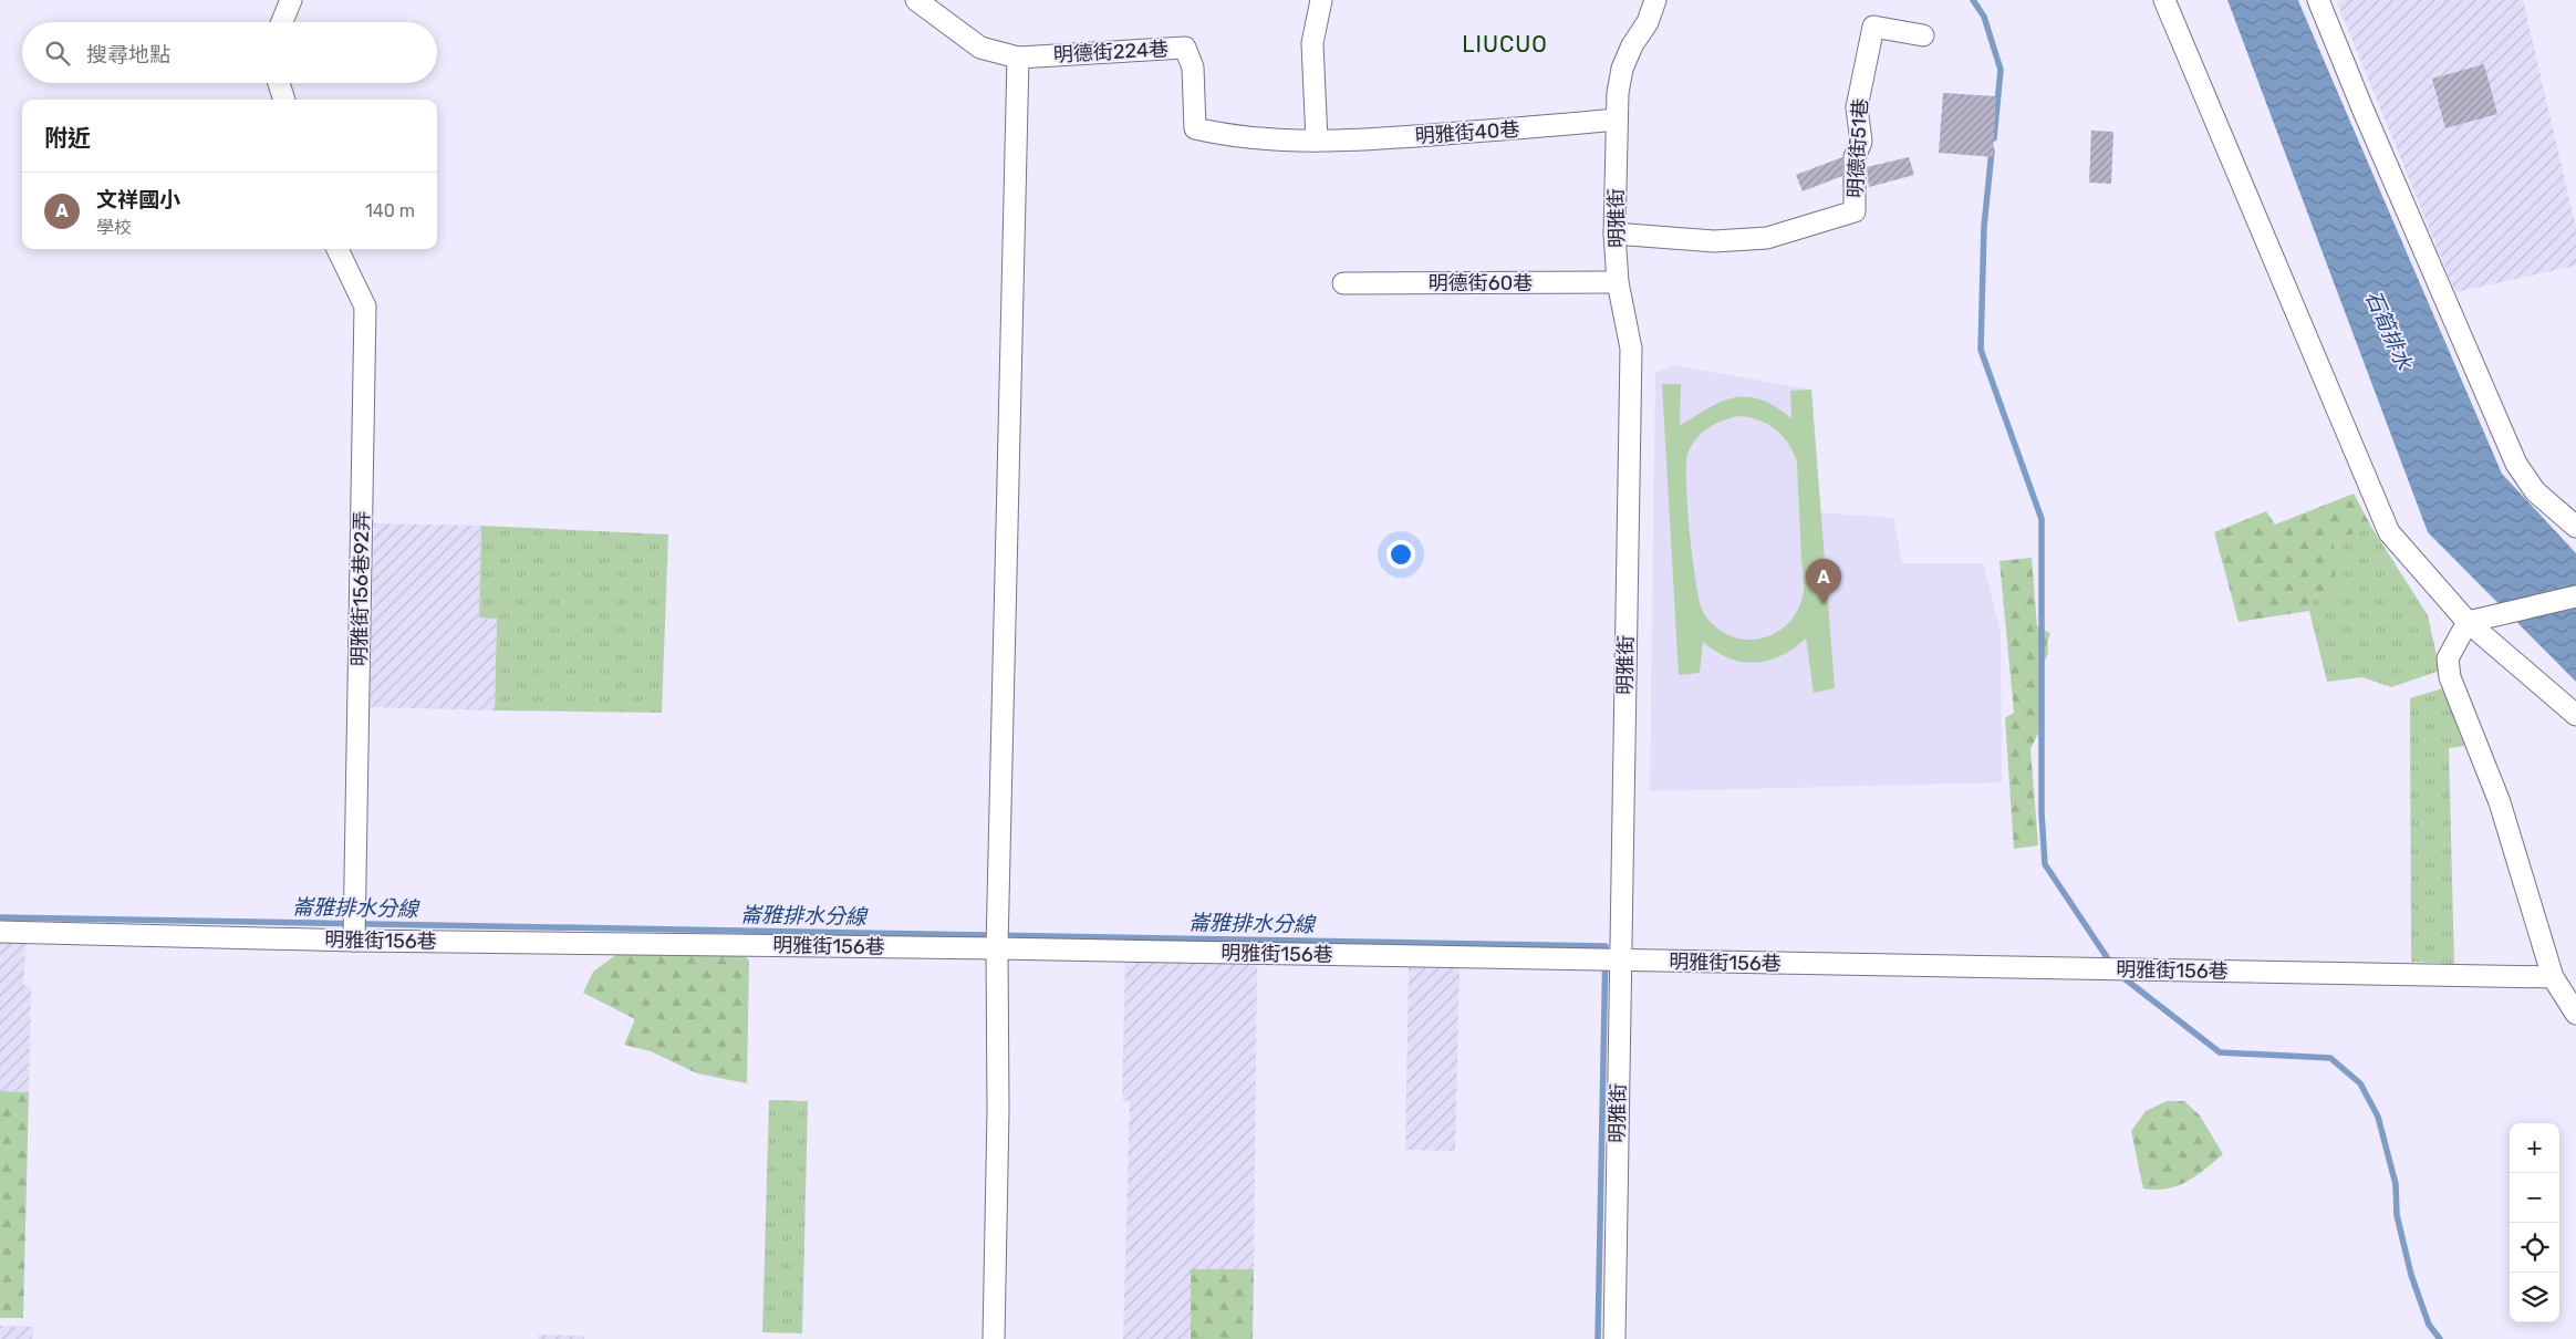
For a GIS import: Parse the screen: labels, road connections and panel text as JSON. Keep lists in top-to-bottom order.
{
  "streets": {
    "street": [
      "明德街224巷",
      "明雅街40巷",
      "明德街51巷",
      "明雅街",
      "明德街60巷",
      "明雅街156巷92弄",
      "明雅街156巷"
    ]
  },
  "crossings": [
    ["明德街224巷", "明雅街40巷"],
    ["明雅街40巷", "明雅街"],
    ["明德街51巷", "明雅街"],
    ["明雅街", "明德街60巷"],
    ["明雅街", "明雅街156巷"],
    ["明雅街156巷92弄", "明雅街156巷"]
  ],
  "districts": ["LIUCUO"],
  "water": ["石筍排水", "崙雅排水分線"],
  "page": {
    "search": "搜尋地點",
    "heading": "附近",
    "list": [
      {
        "mark": "A",
        "name": "文祥國小",
        "note": "學校",
        "value": "140 m"
      }
    ],
    "pins": "A",
    "map_buttons": ["+", "−"]
  }
}
